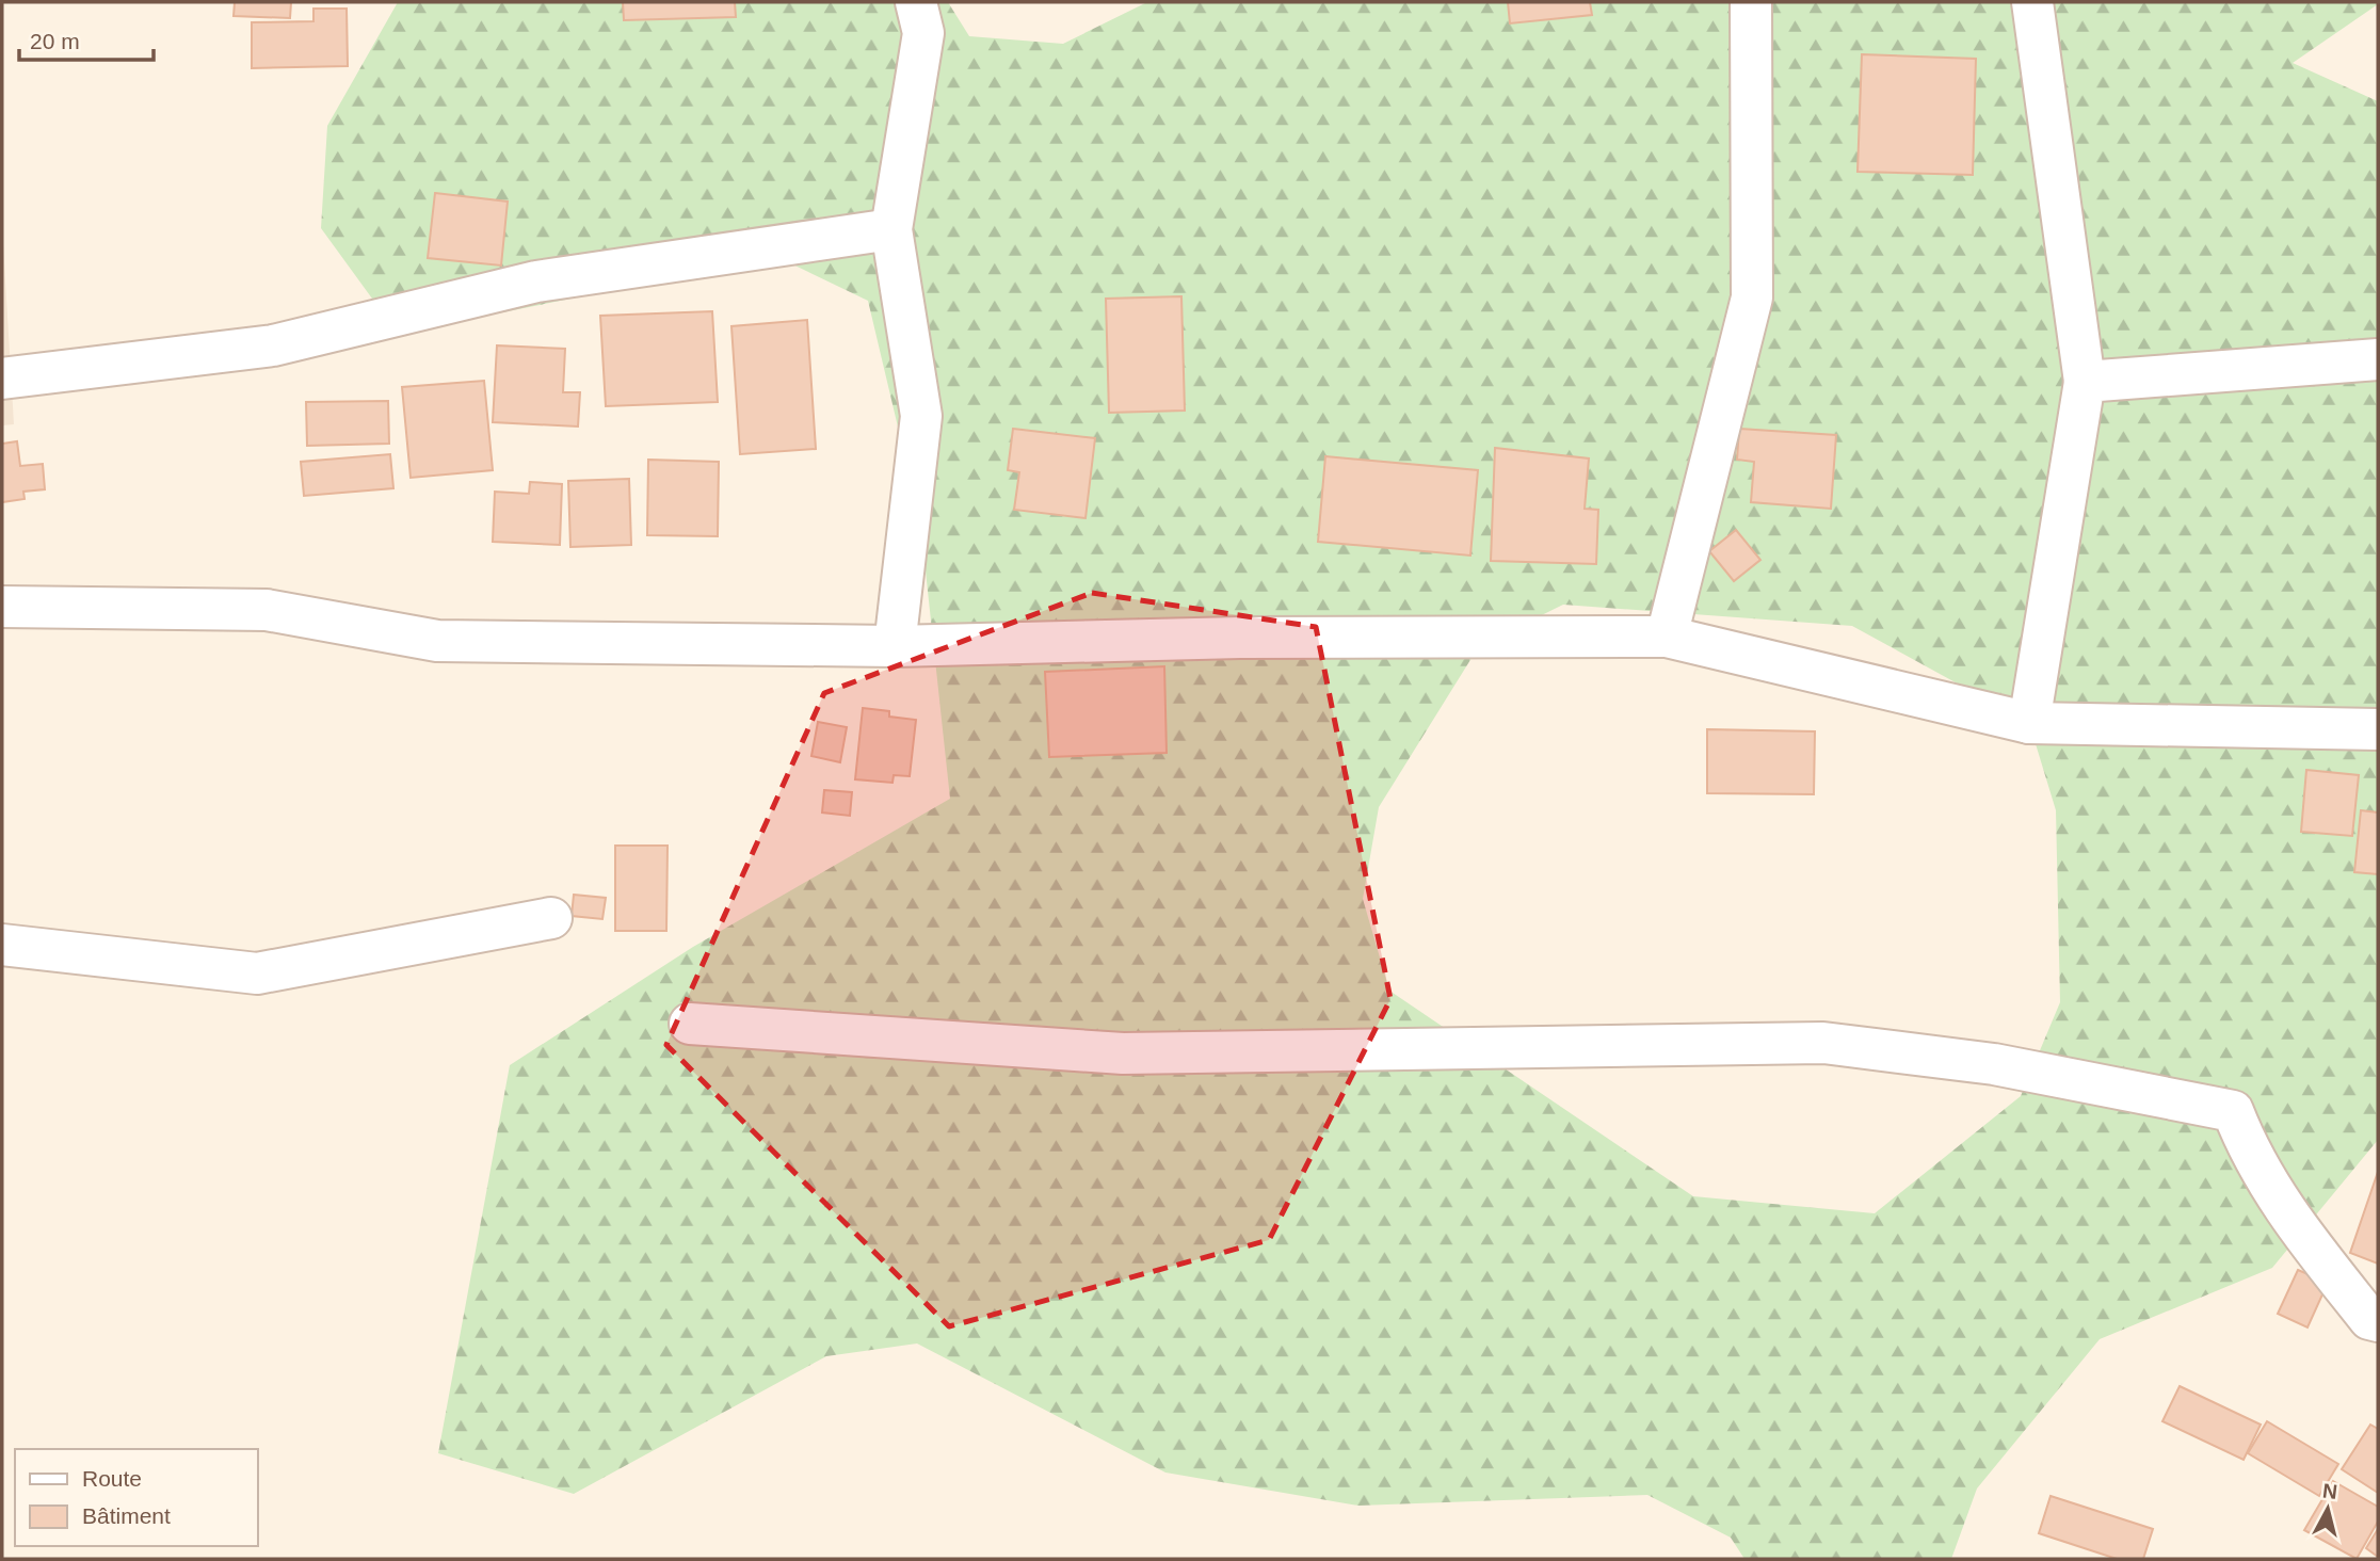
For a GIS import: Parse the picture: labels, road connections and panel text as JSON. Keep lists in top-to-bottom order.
{
  "legend": ["Route", "Bâtiment"],
  "scale_bar": "20 m",
  "north": "top"
}
